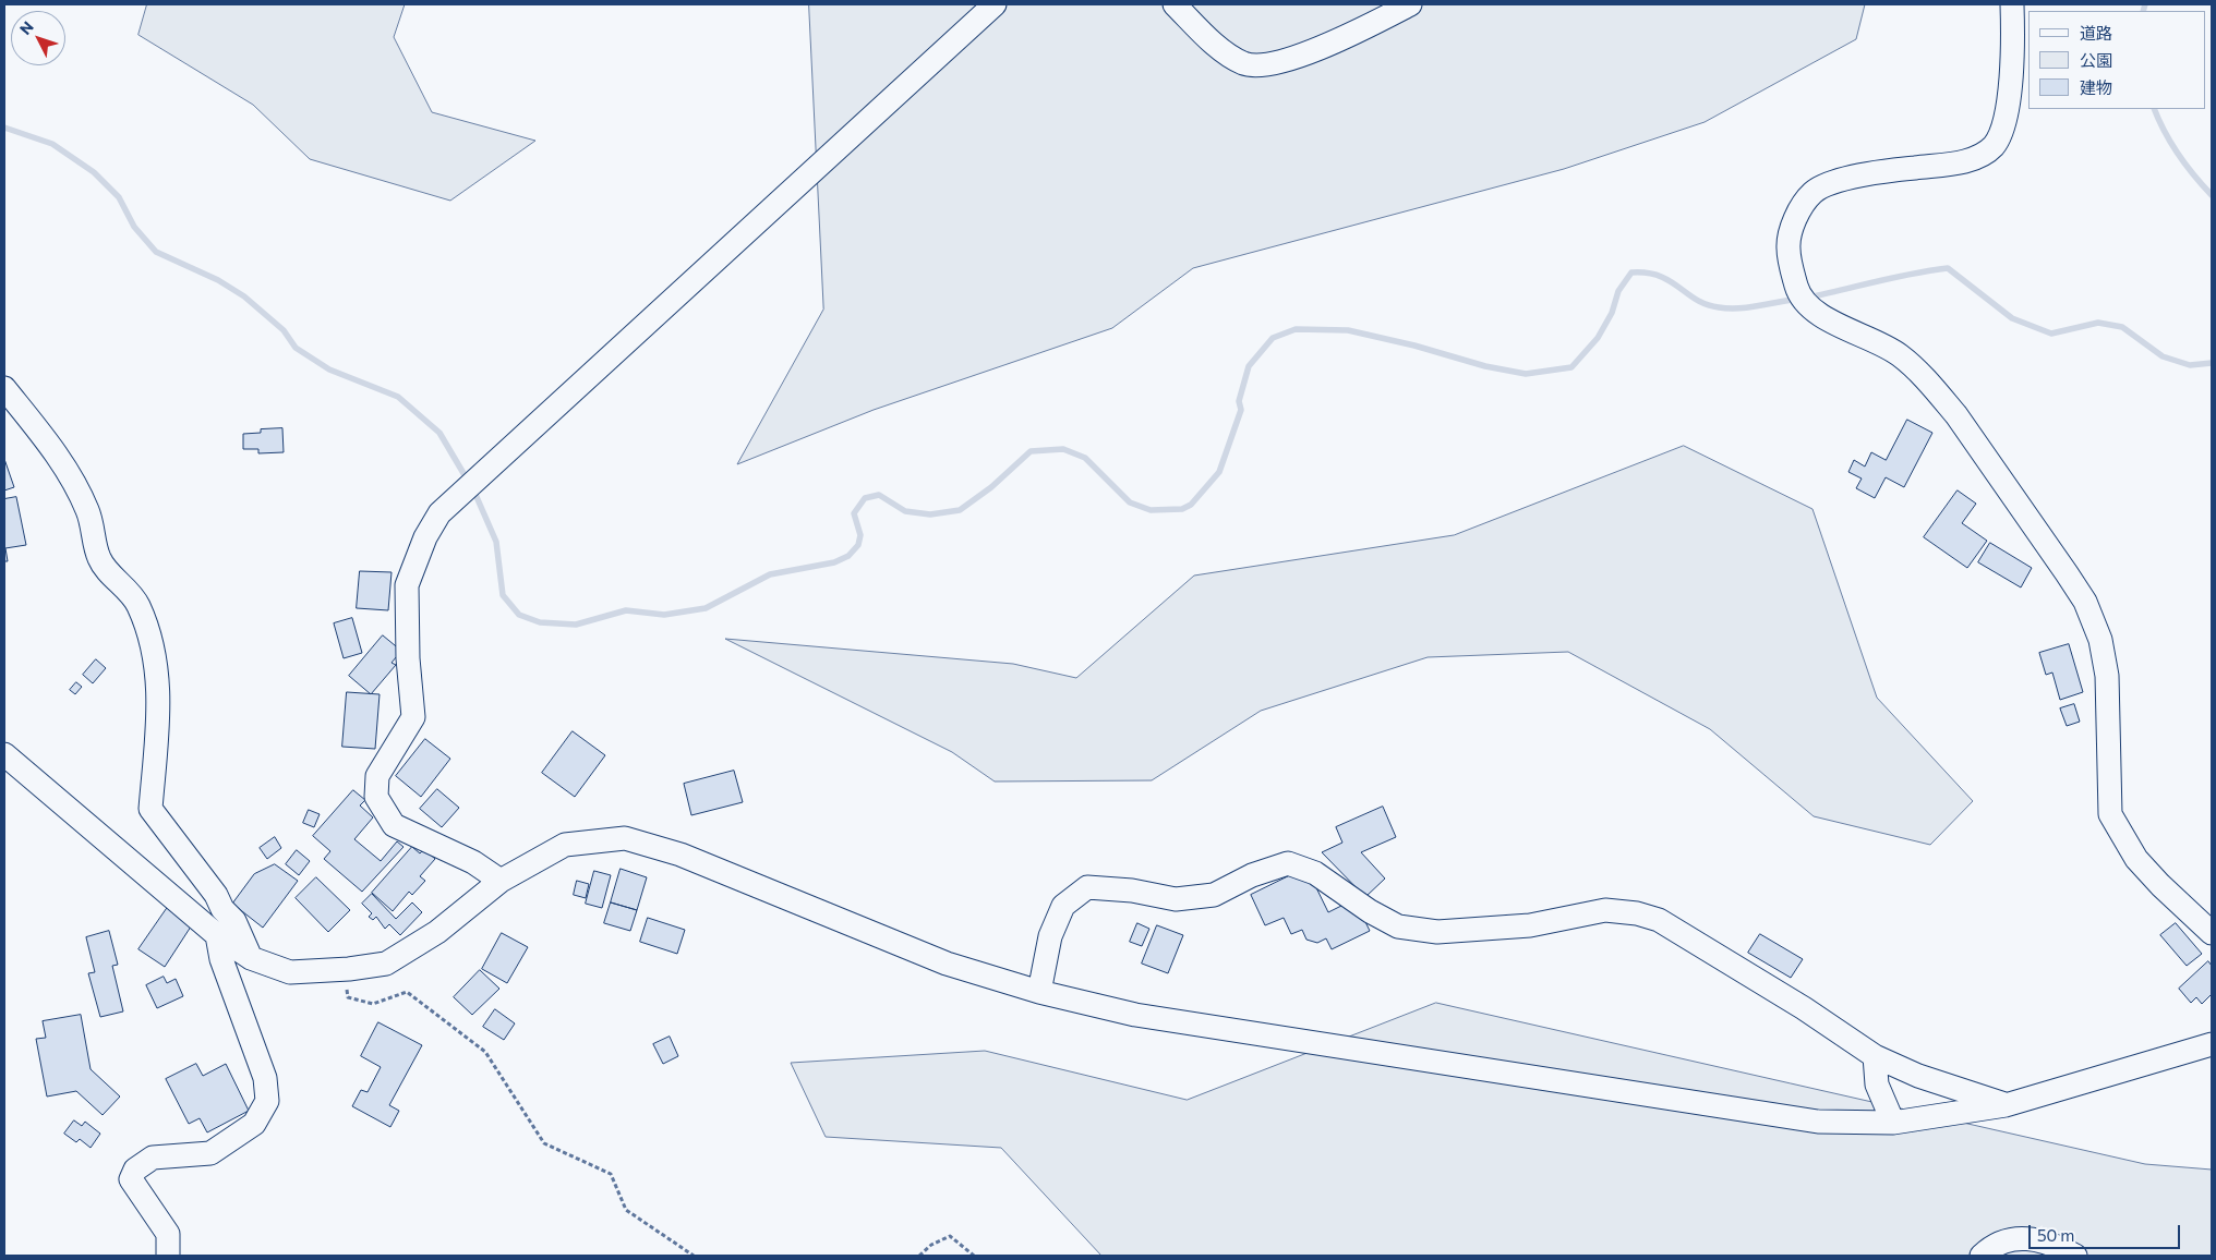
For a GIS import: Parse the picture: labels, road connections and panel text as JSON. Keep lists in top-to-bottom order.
{
  "legend": ["道路", "公園", "建物"],
  "scale_bar": "50 m",
  "north": "top left"
}
